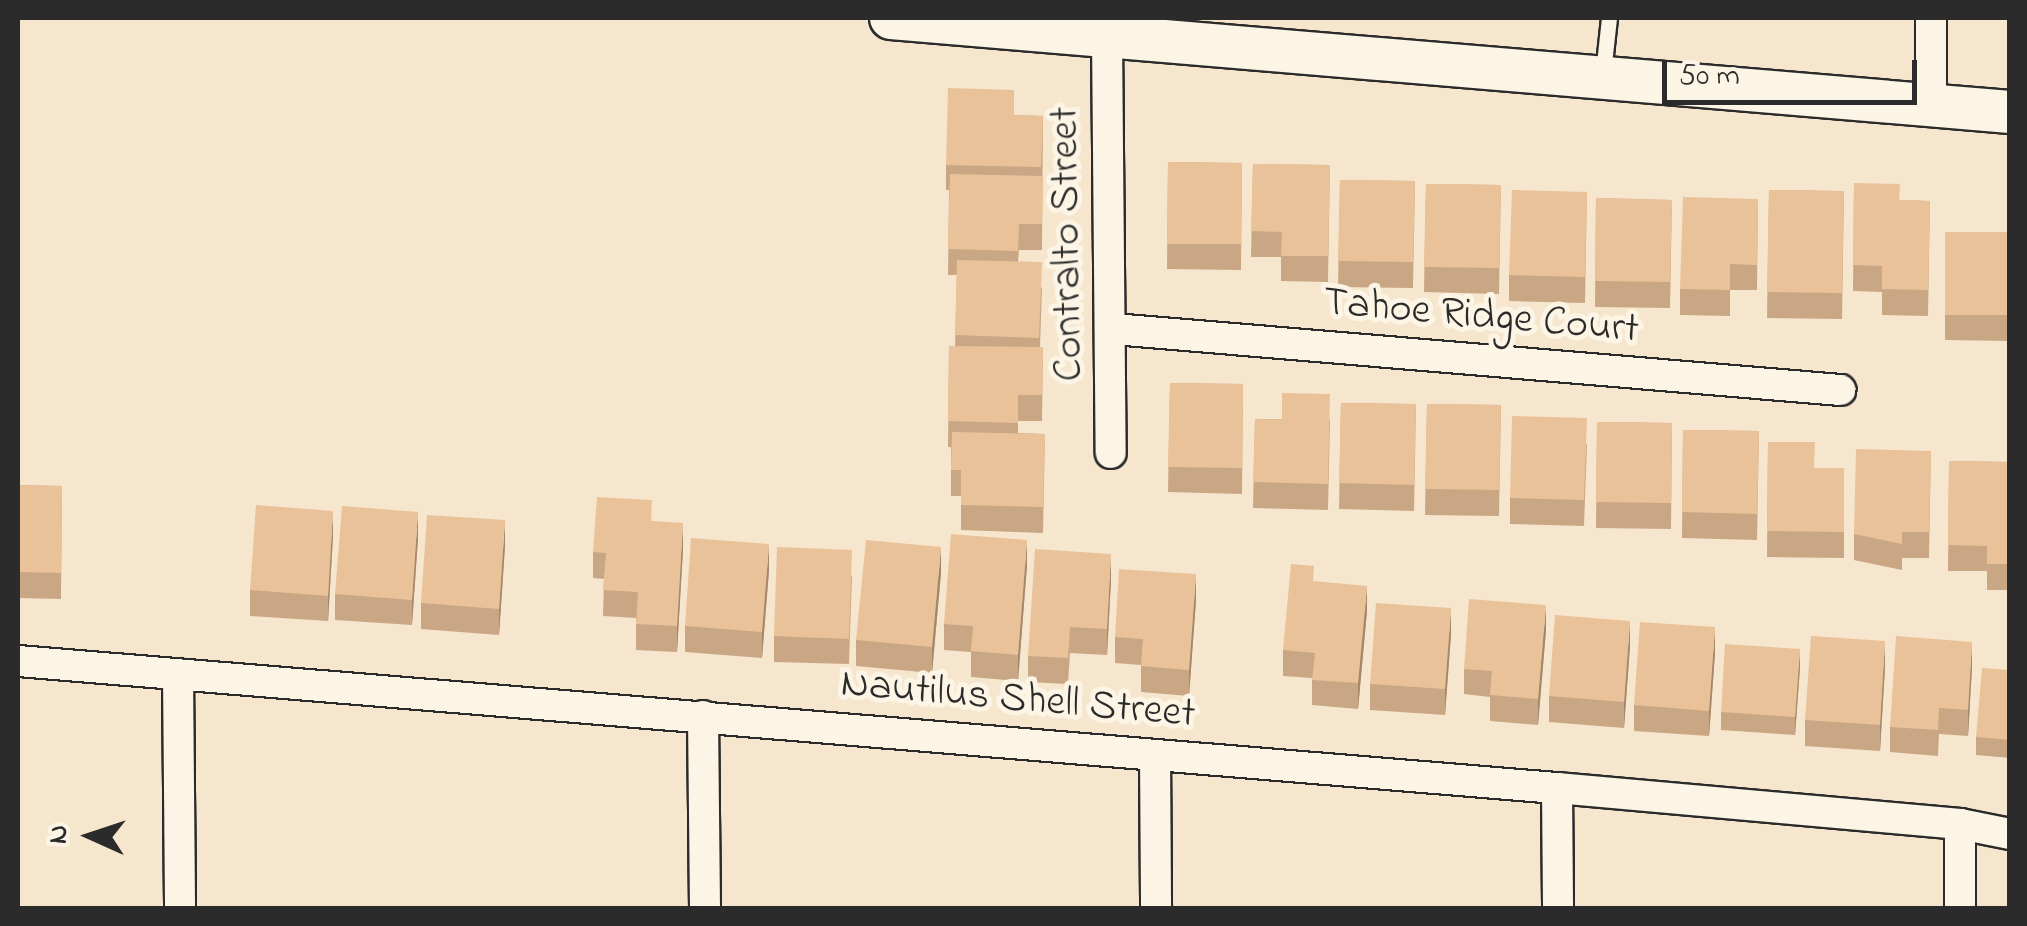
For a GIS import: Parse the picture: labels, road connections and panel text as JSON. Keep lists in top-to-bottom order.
{
  "streets": {
    "street": ["Contralto Street", "Tahoe Ridge Court", "Nautilus Shell Street"]
  },
  "crossings": [
    ["Contralto Street", "Tahoe Ridge Court"]
  ],
  "scale_bar": "50 m",
  "north": "left"
}
